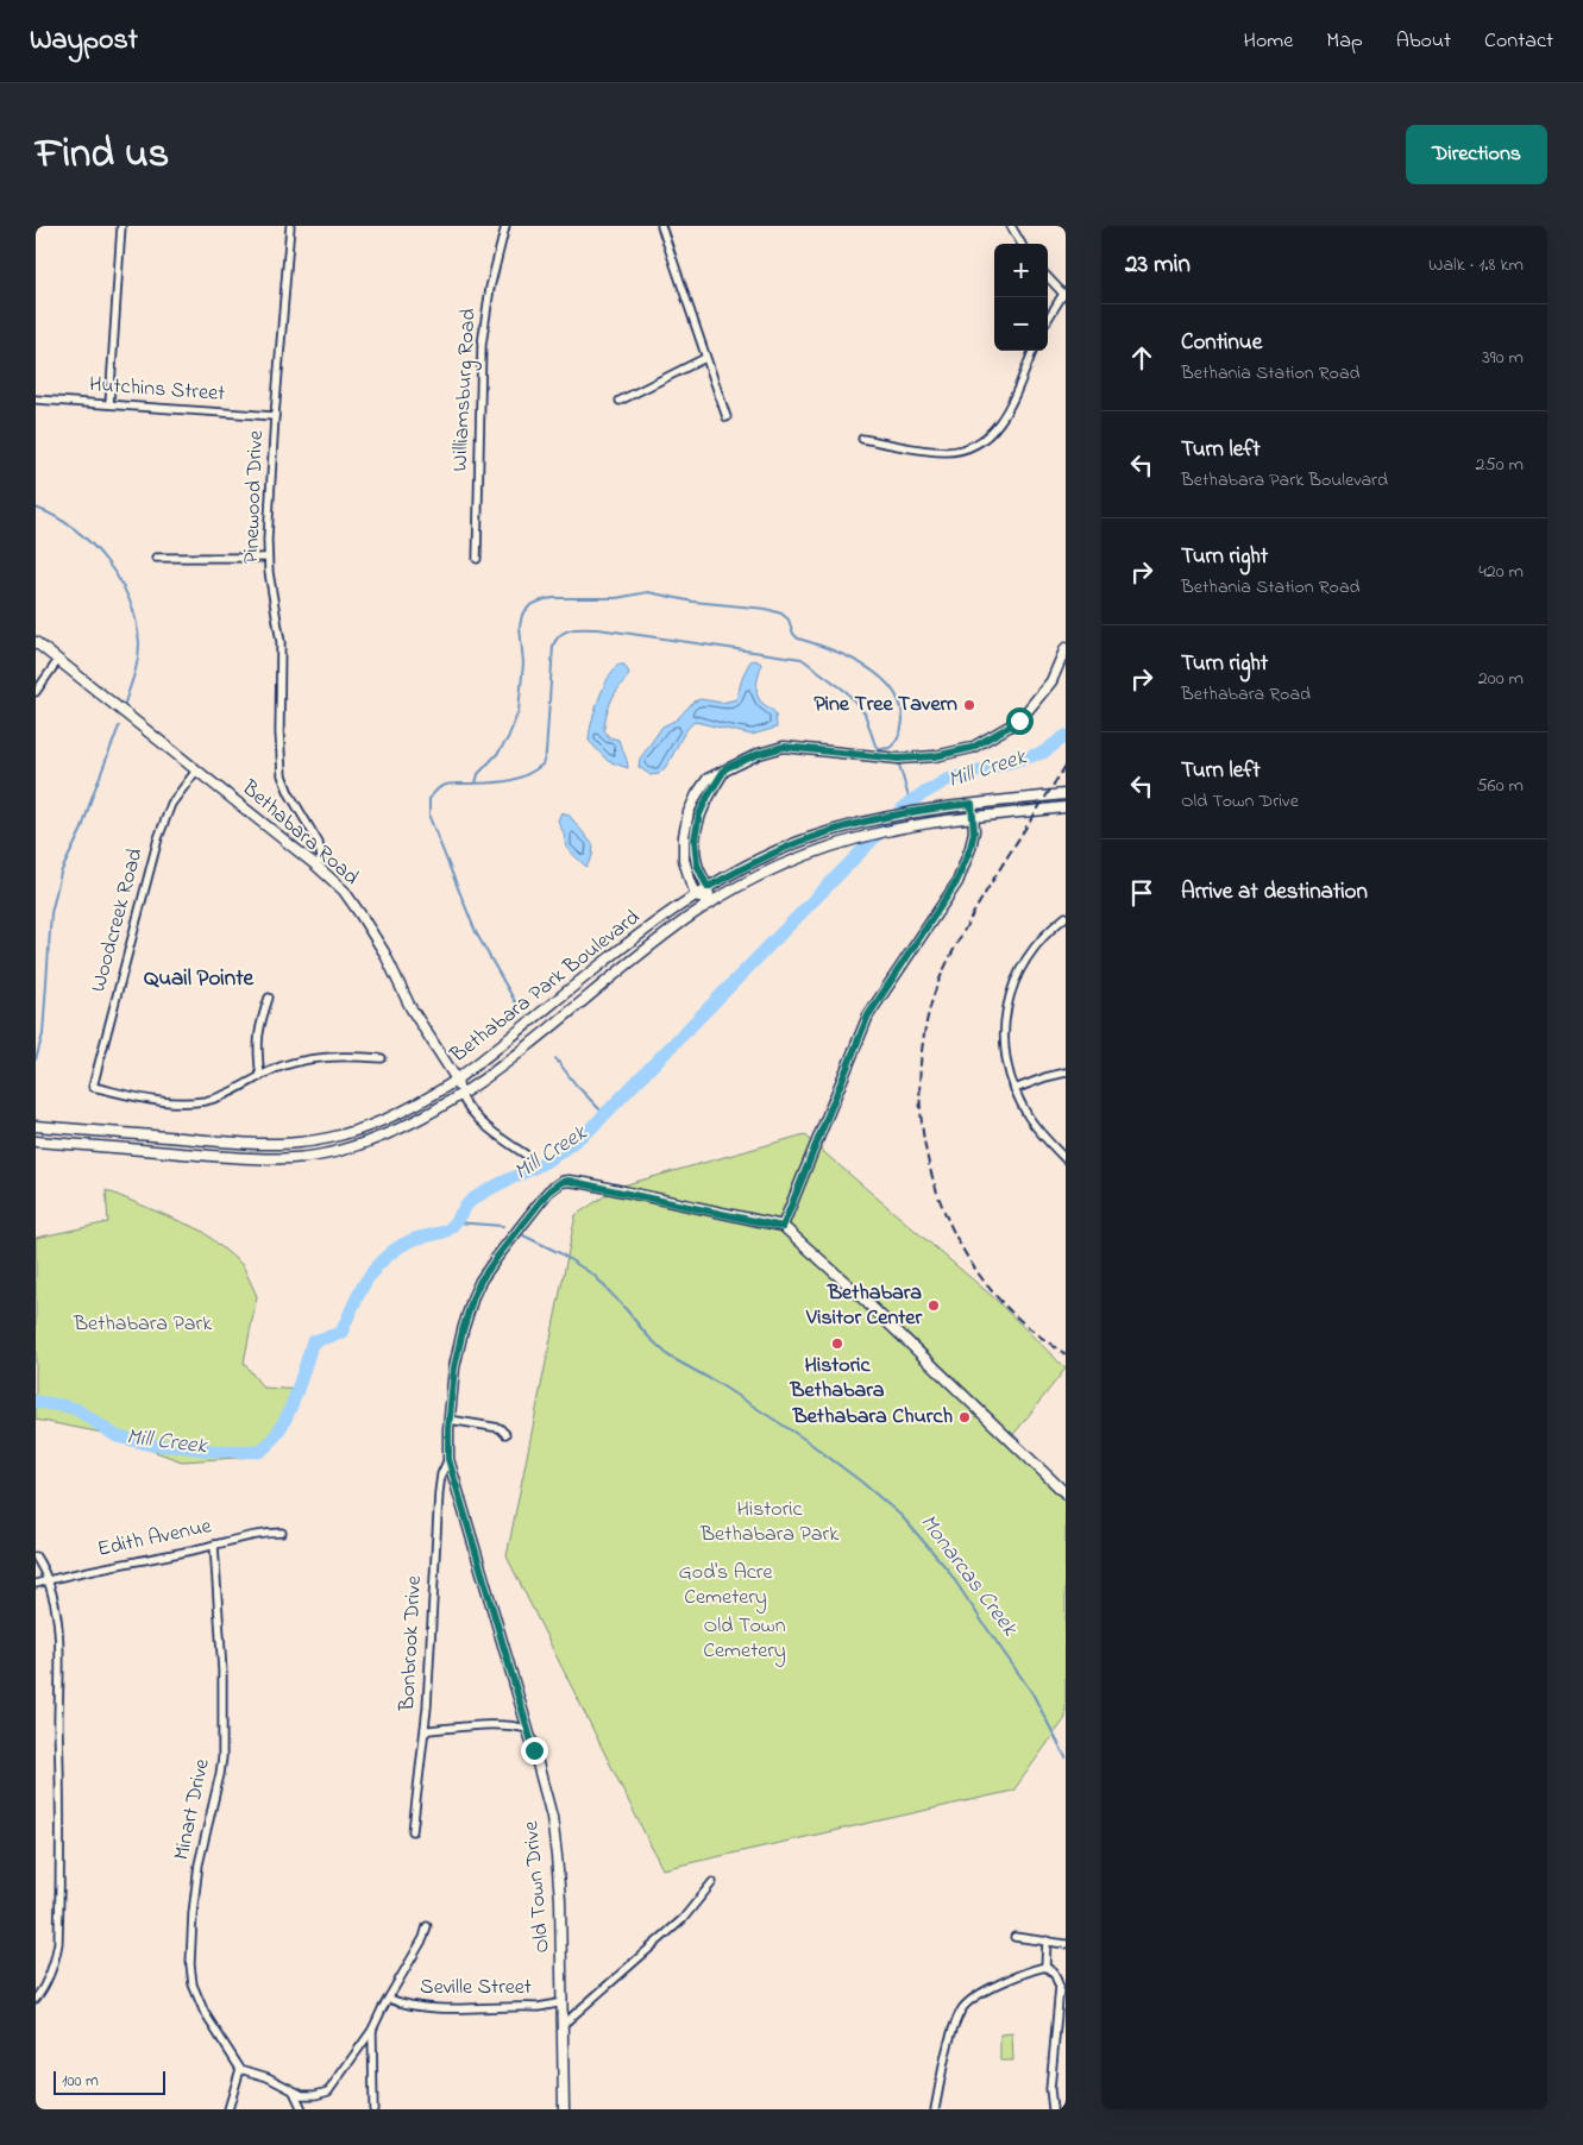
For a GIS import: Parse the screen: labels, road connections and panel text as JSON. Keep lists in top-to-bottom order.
{
  "streets": {
    "street": [
      "Hutchins Street",
      "Williamsburg Road",
      "Pinewood Drive",
      "Bethabara Road",
      "Woodcreek Road",
      "Bethabara Park Boulevard",
      "Edith Avenue",
      "Bonbrook Drive",
      "Minart Drive",
      "Old Town Drive",
      "Seville Street"
    ]
  },
  "crossings": [
    ["Hutchins Street", "Pinewood Drive"],
    ["Pinewood Drive", "Bethabara Road"],
    ["Bethabara Road", "Woodcreek Road"],
    ["Bethabara Road", "Bethabara Park Boulevard"],
    ["Edith Avenue", "Minart Drive"],
    ["Bonbrook Drive", "Old Town Drive"],
    ["Old Town Drive", "Seville Street"]
  ],
  "districts": ["Quail Pointe"],
  "water": ["Mill Creek", "Monarcas Creek"],
  "parks": [
    "Bethabara Park",
    "Historic Bethabara Park",
    "God's Acre Cemetery",
    "Old Town Cemetery"
  ],
  "places": [
    "Pine Tree Tavern",
    "Bethabara Visitor Center",
    "Historic Bethabara",
    "Bethabara Church"
  ],
  "scale_bar": "100 m",
  "page": {
    "header": "Waypost",
    "nav": [
      "Home",
      "Map",
      "About",
      "Contact"
    ],
    "title": "Find us",
    "buttons": "Directions",
    "heading": ["23 min", "Walk · 1.8 km"],
    "map_buttons": ["+", "−"],
    "list": [
      ["Continue", "Bethania Station Road", "390 m"],
      ["Turn left", "Bethabara Park Boulevard", "250 m"],
      ["Turn right", "Bethania Station Road", "420 m"],
      ["Turn right", "Bethabara Road", "200 m"],
      ["Turn left", "Old Town Drive", "560 m"],
      "Arrive at destination"
    ],
    "scale": "100 m"
  }
}
